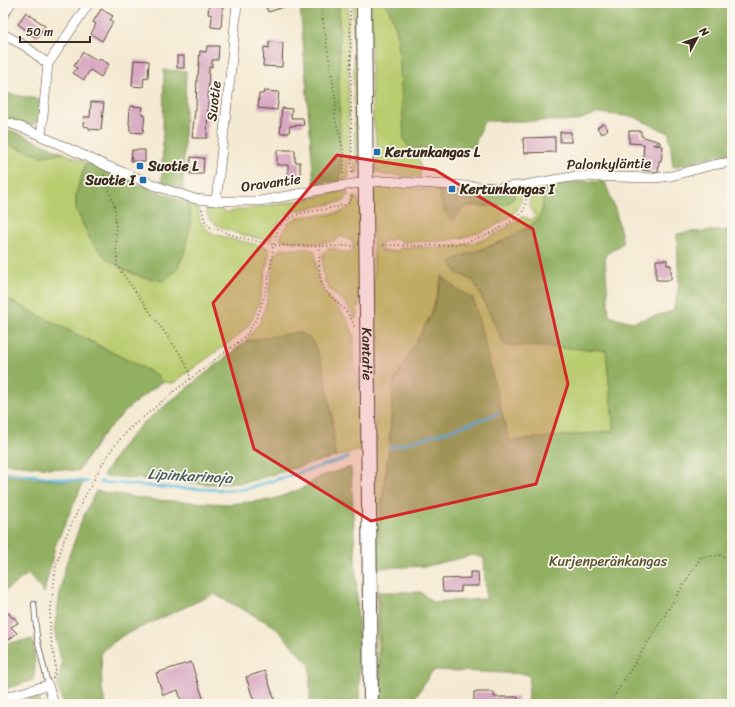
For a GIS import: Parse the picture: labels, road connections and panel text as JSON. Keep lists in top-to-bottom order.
{
  "streets": {
    "main road": ["Kantatie"],
    "street": ["Suotie", "Palonkyläntie", "Oravantie"]
  },
  "crossings": [
    ["Suotie", "Oravantie"],
    ["Palonkyläntie", "Oravantie"],
    ["Palonkyläntie", "Kantatie"],
    ["Oravantie", "Kantatie"]
  ],
  "water": ["Lipinkarinoja"],
  "parks": ["Kurjenperänkangas"],
  "places": {
    "transit": [
      "Kertunkangas L",
      "Suotie L",
      "Suotie I",
      "Kertunkangas I"
    ]
  },
  "scale_bar": "50 m",
  "north": "top right"
}
